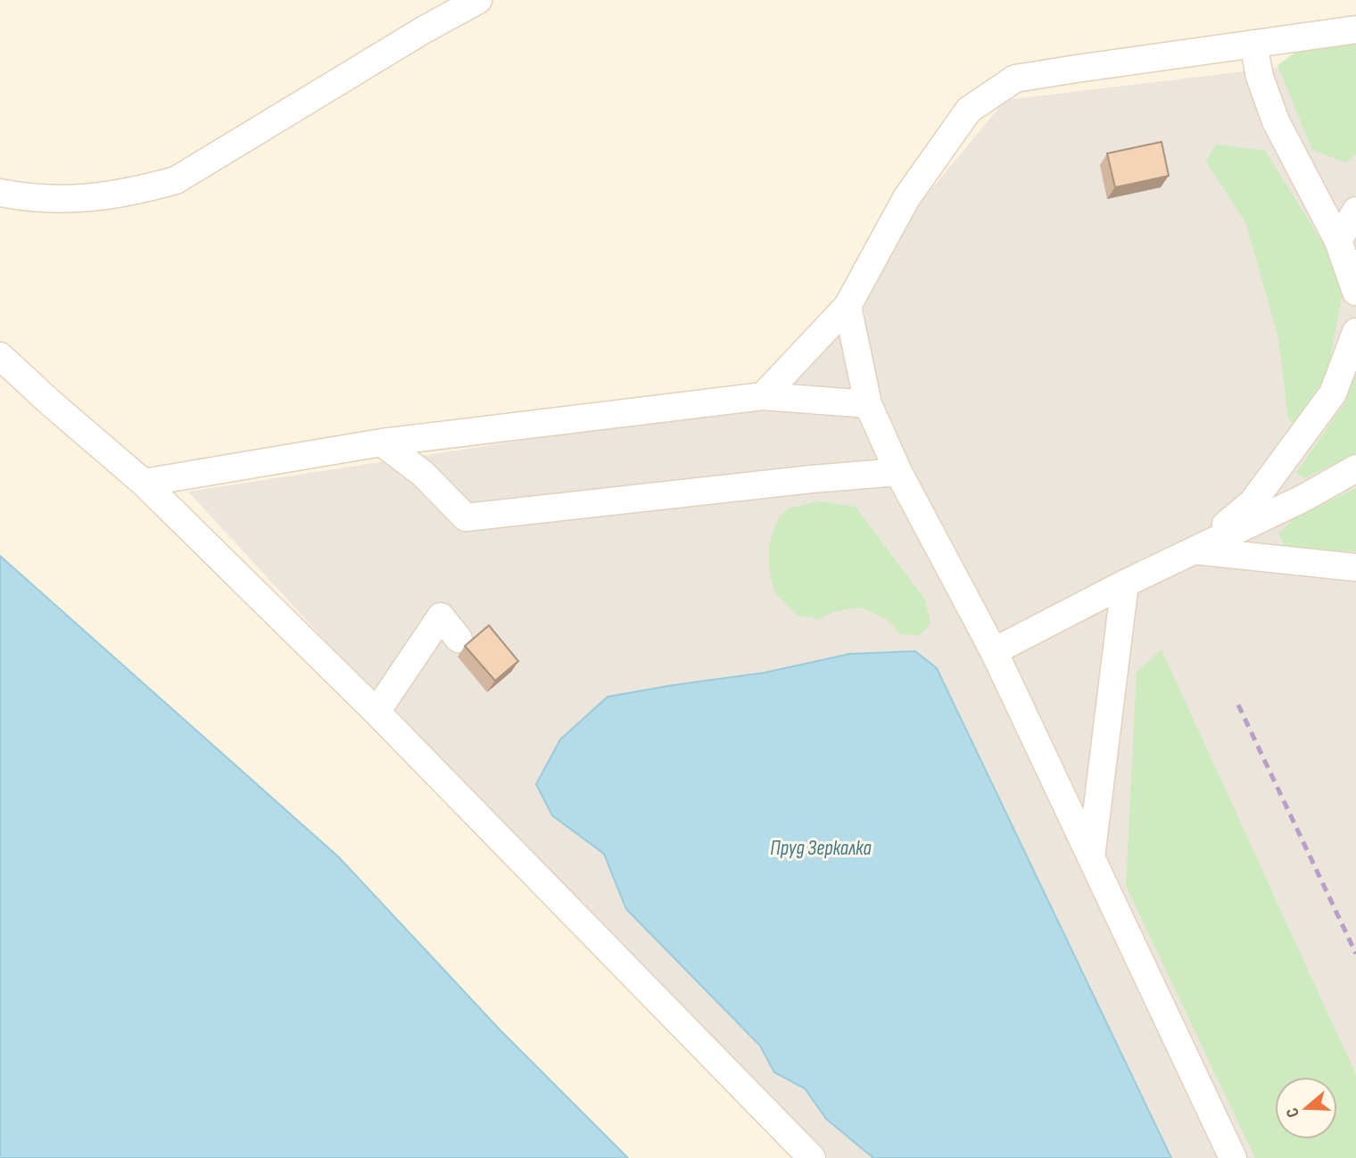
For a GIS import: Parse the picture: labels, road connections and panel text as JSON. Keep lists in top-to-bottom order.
{
  "water": ["Пруд Зеркалка"],
  "north": "left"
}
